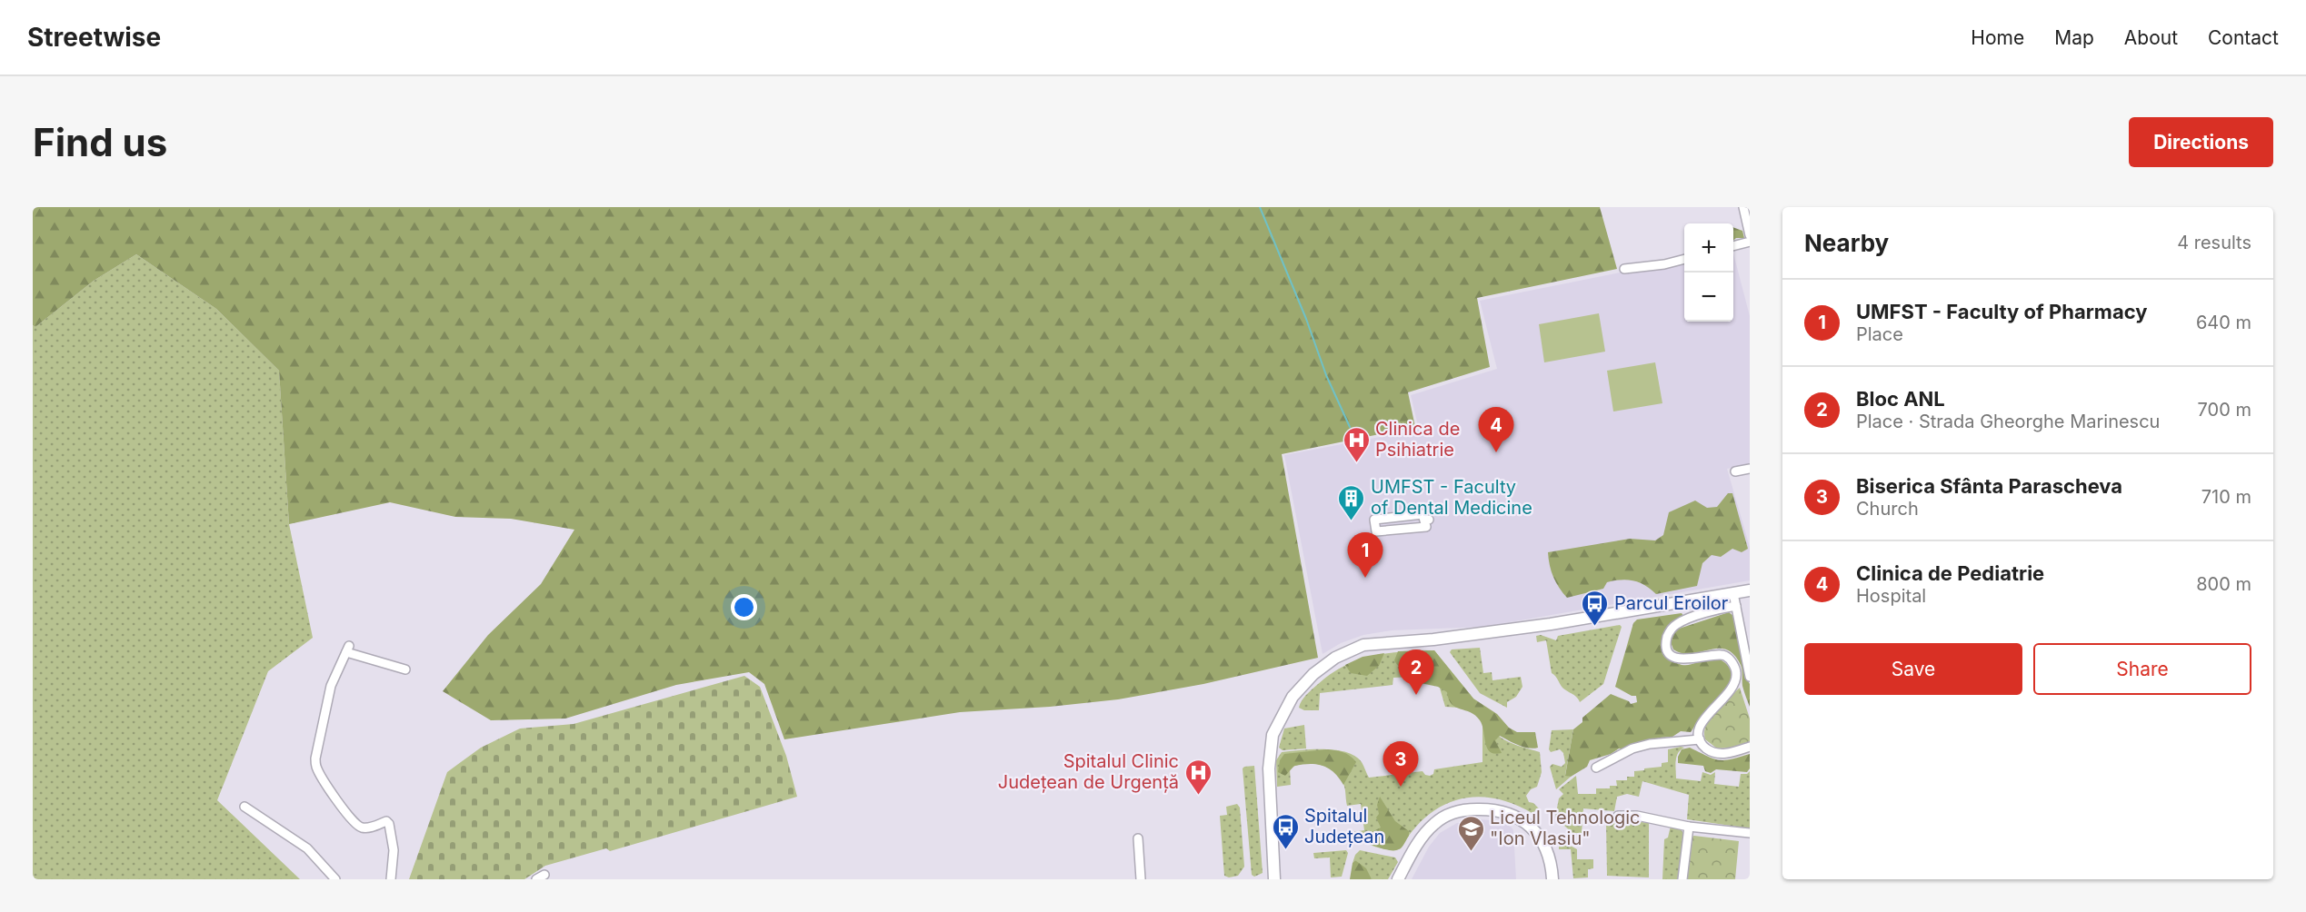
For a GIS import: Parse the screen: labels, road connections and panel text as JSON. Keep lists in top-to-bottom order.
{
  "places": {
    "hospital": ["Clinica de Psihiatrie", "Spitalul Clinic Județean de Urgență"],
    "building": ["UMFST - Faculty of Dental Medicine"],
    "bus stop": ["Parcul Eroilor", "Spitalul Județean"],
    "school or university": ["Liceul Tehnologic \"Ion Vlasiu\""]
  },
  "page": {
    "header": "Streetwise",
    "nav": [
      "Home",
      "Map",
      "About",
      "Contact"
    ],
    "buttons": [
      "Directions",
      ["Save", "Share"]
    ],
    "title": "Find us",
    "heading": ["Nearby", "4 results"],
    "map_buttons": ["+", "−"],
    "list": [
      {
        "mark": "1",
        "name": "UMFST - Faculty of Pharmacy",
        "note": "Place",
        "value": "640 m"
      },
      {
        "mark": "2",
        "name": "Bloc ANL",
        "note": "Place · Strada Gheorghe Marinescu",
        "value": "700 m"
      },
      {
        "mark": "3",
        "name": "Biserica Sfânta Parascheva",
        "note": "Church",
        "value": "710 m"
      },
      {
        "mark": "4",
        "name": "Clinica de Pediatrie",
        "note": "Hospital",
        "value": "800 m"
      }
    ],
    "pins": [
      "4",
      "1",
      "2",
      "3"
    ]
  }
}
